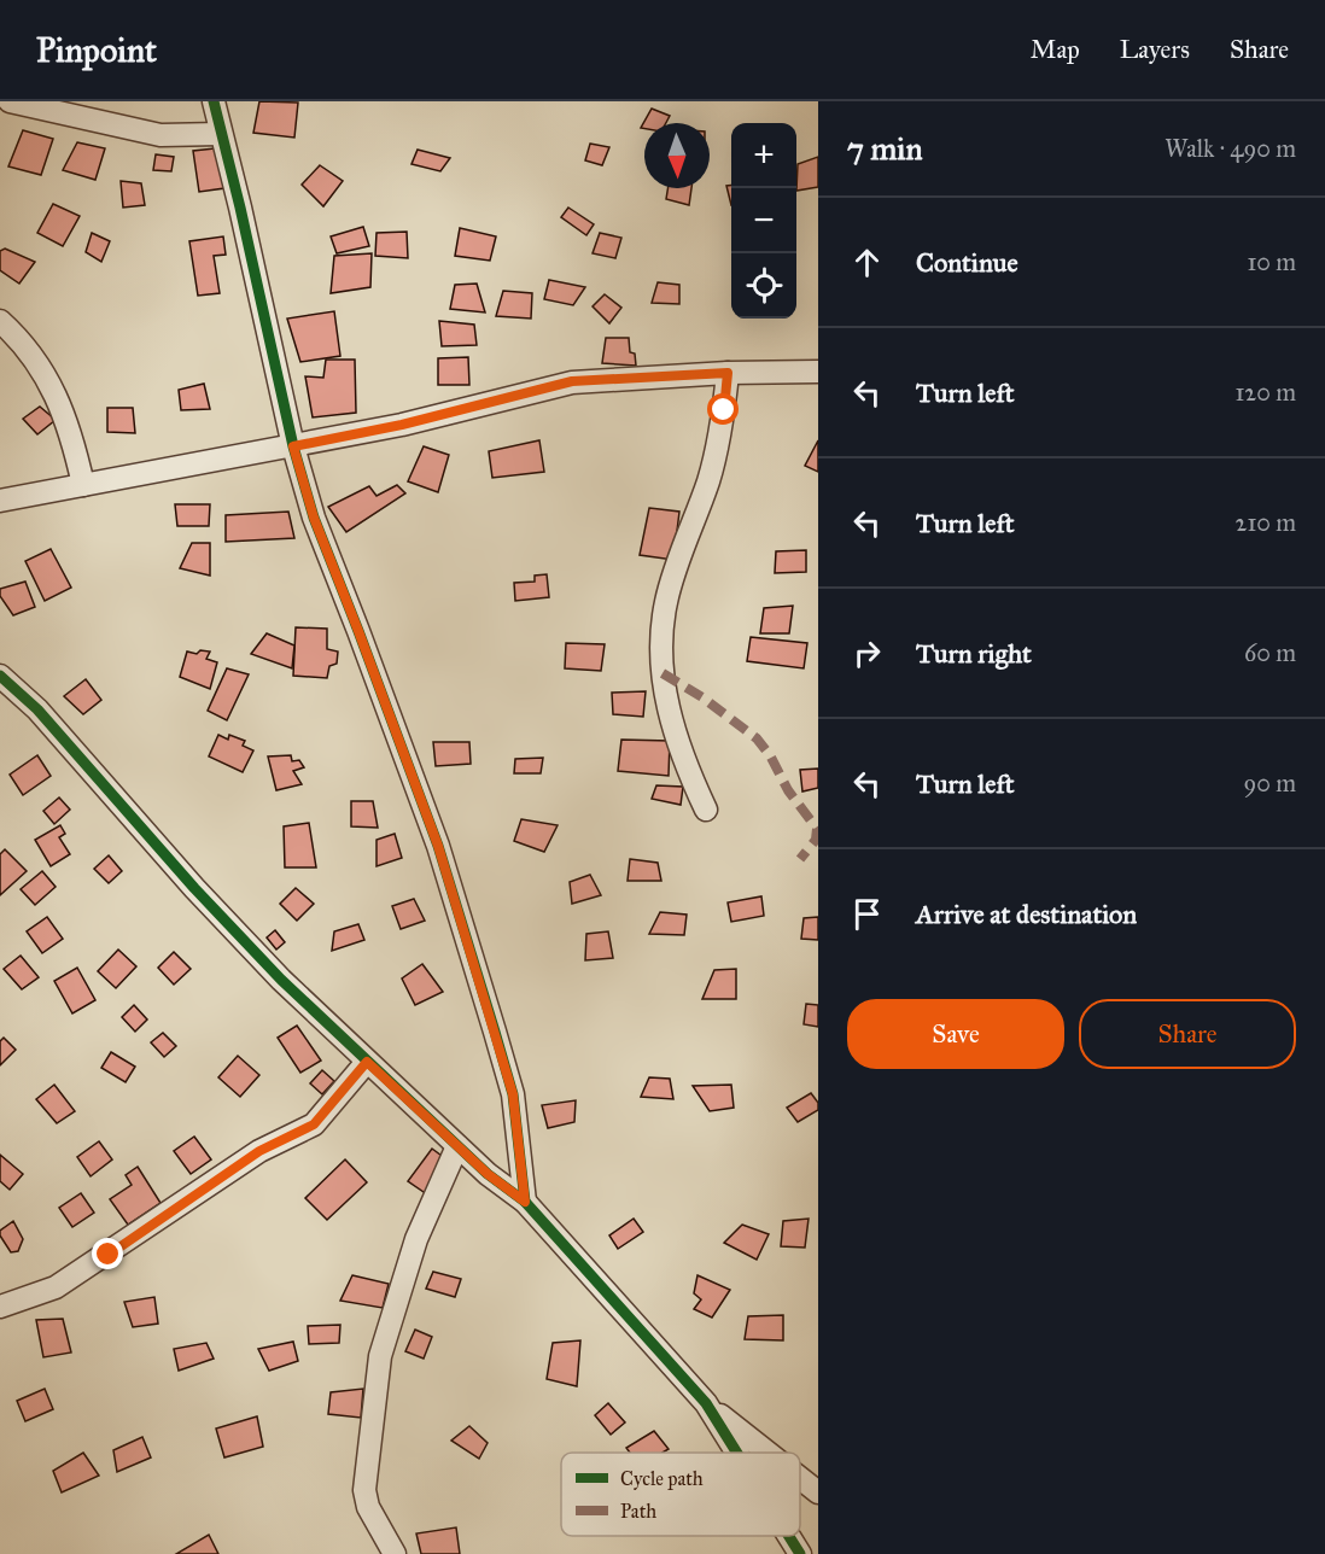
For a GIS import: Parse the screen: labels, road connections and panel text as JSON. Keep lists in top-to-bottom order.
{
  "legend": ["Cycle path", "Path"],
  "north": "bottom",
  "page": {
    "header": "Pinpoint",
    "nav": ["Map", "Layers", "Share"],
    "heading": ["7 min", "Walk · 490 m"],
    "map_buttons": ["+", "−"],
    "list": [
      ["Continue", "10 m"],
      ["Turn left", "120 m"],
      ["Turn left", "210 m"],
      ["Turn right", "60 m"],
      ["Turn left", "90 m"],
      "Arrive at destination"
    ],
    "buttons": ["Save", "Share"]
  }
}
